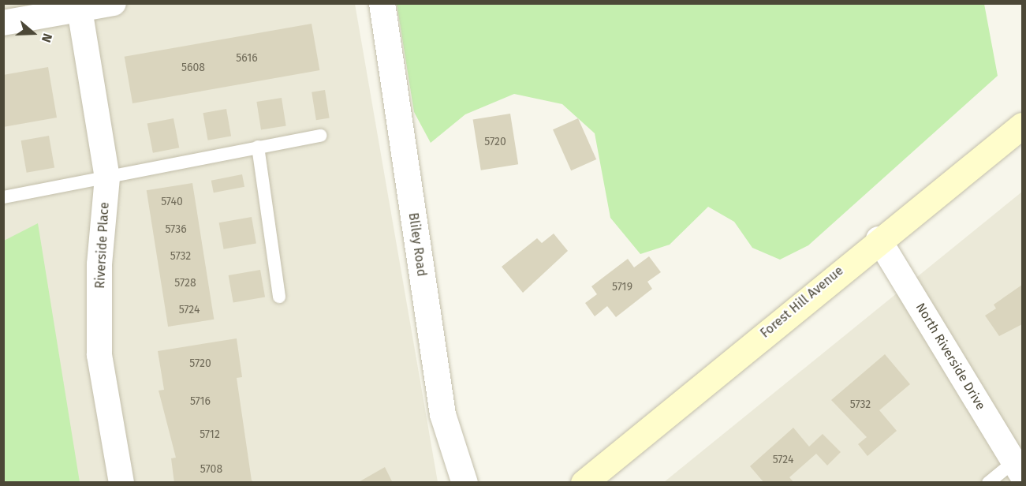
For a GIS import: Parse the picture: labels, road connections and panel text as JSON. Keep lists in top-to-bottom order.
{
  "streets": {
    "main road": ["Forest Hill Avenue"],
    "street": ["Bliley Road", "Riverside Place", "North Riverside Drive"]
  },
  "crossings": [
    ["Forest Hill Avenue", "North Riverside Drive"]
  ],
  "house_numbers": [
    "5616",
    "5608",
    "5720",
    "5740",
    "5736",
    "5732",
    "5728",
    "5719",
    "5724",
    "5720",
    "5716",
    "5732",
    "5712",
    "5724",
    "5708"
  ],
  "north": "right"
}
